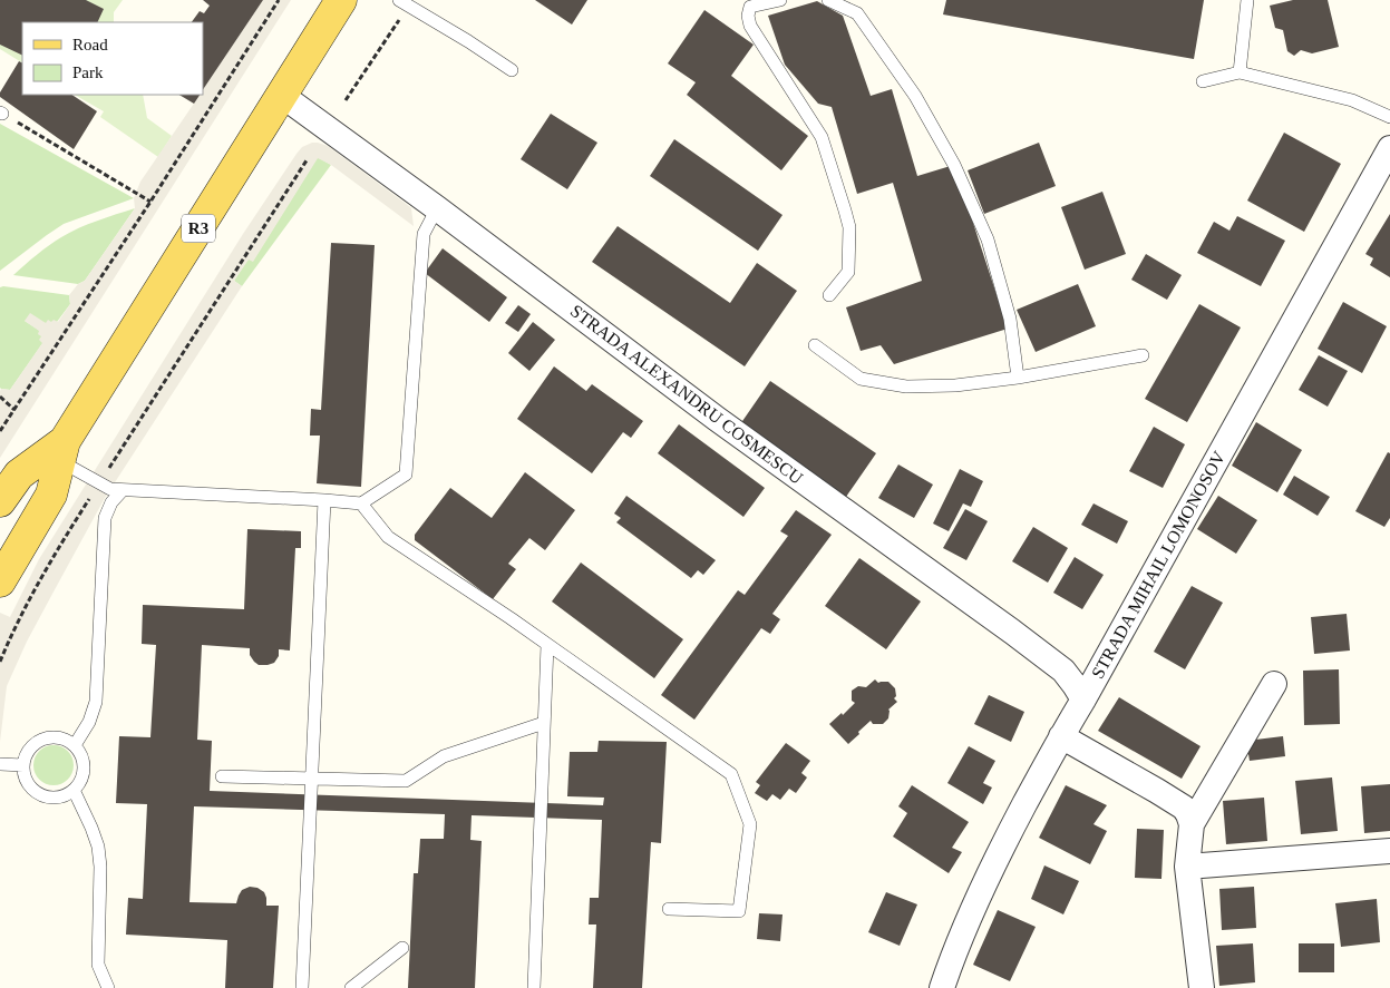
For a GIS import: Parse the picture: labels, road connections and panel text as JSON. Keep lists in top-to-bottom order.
{
  "streets": {
    "main road": ["R3"],
    "street": ["STRADA ALEXANDRU COSMESCU", "STRADA MIHAIL LOMONOSOV"]
  },
  "crossings": [
    ["R3", "STRADA ALEXANDRU COSMESCU"],
    ["STRADA ALEXANDRU COSMESCU", "STRADA MIHAIL LOMONOSOV"]
  ],
  "legend": ["Road", "Park"]
}
